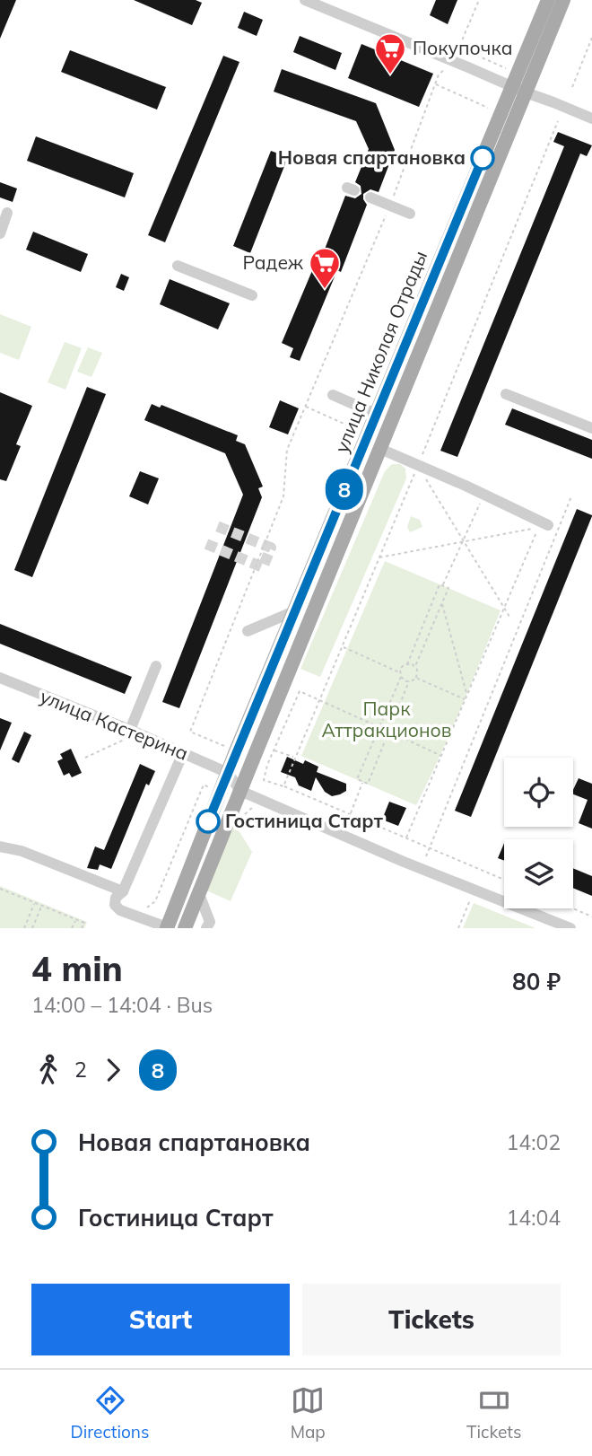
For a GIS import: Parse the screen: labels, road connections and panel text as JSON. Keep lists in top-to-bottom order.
{
  "streets": {
    "main road": ["улица Николая Отрады"],
    "street": ["улица Кастерина"]
  },
  "crossings": [
    ["улица Николая Отрады", "улица Кастерина"]
  ],
  "parks": ["Парк Аттракционов"],
  "places": {
    "supermarket": ["Покупочка", "Радеж"],
    "other": ["Новая спартановка", "Гостиница Старт"]
  },
  "lines": ["bus line 8"],
  "page": {
    "on_map": "8",
    "heading": ["4 min", "14:00 – 14:04 · Bus", "80 ₽"],
    "legs": ["2", "8"],
    "list": [
      {
        "name": "Новая спартановка",
        "value": "14:02"
      },
      {
        "name": "Гостиница Старт",
        "value": "14:04"
      }
    ],
    "buttons": ["Start", "Tickets"],
    "tabs": ["Directions", "Map", "Tickets"]
  }
}
